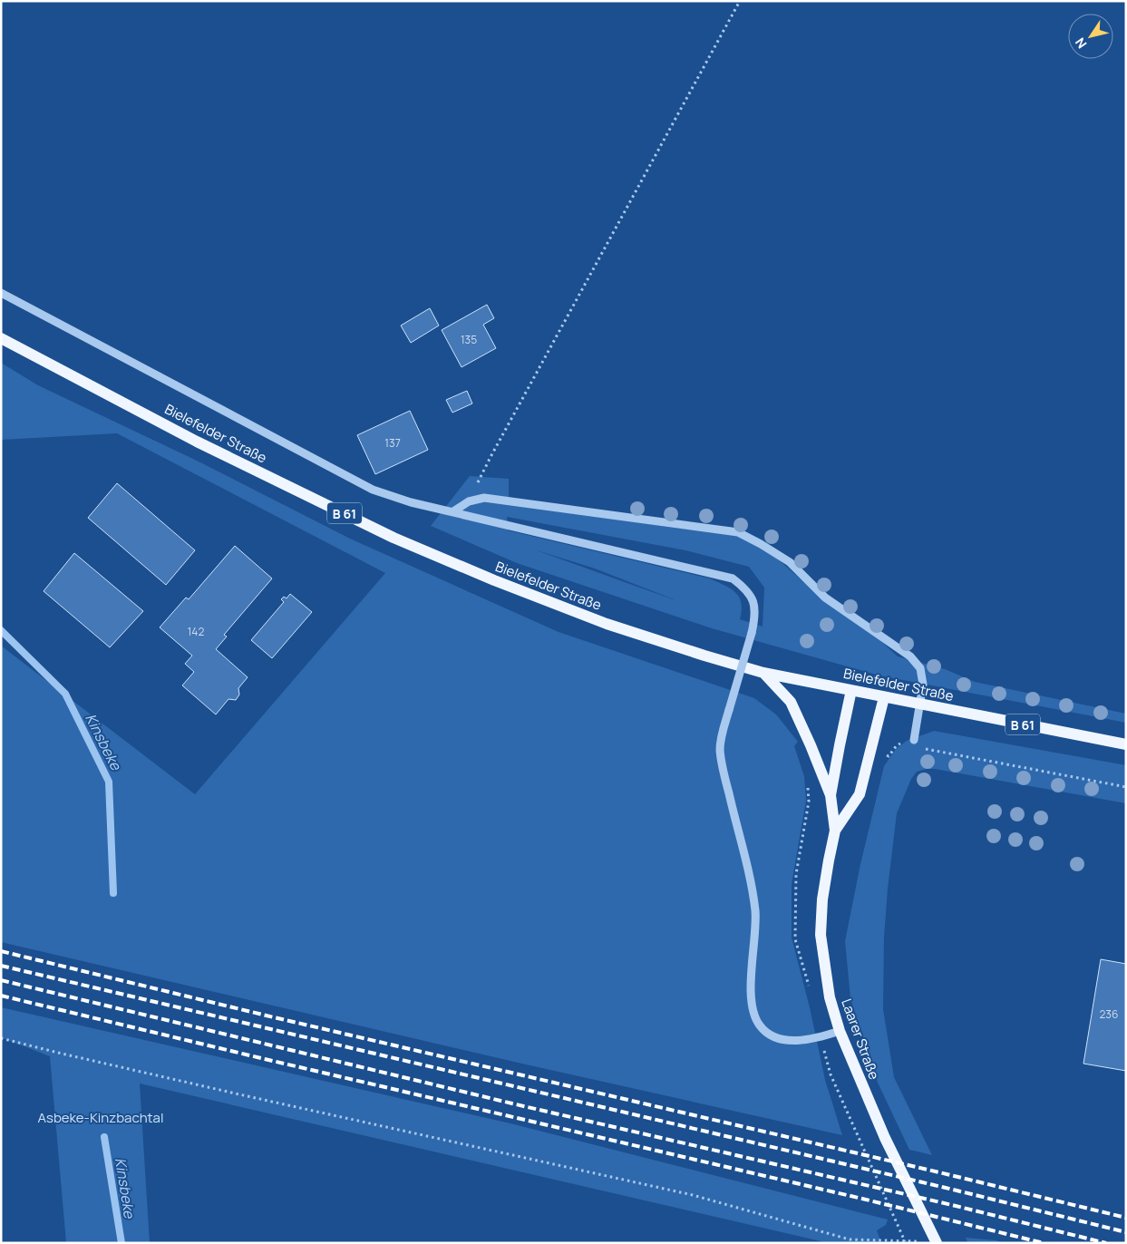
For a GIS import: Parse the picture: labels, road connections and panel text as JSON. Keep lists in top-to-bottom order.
{
  "streets": {
    "main road": ["Bielefelder Straße", "B 61", "Laarer Straße"]
  },
  "crossings": [
    ["Bielefelder Straße", "Laarer Straße"]
  ],
  "water": ["Kinsbeke"],
  "parks": ["Asbeke-Kinzbachtal"],
  "house_numbers": [
    "135",
    "137",
    "142",
    "236"
  ],
  "north": "bottom left"
}
